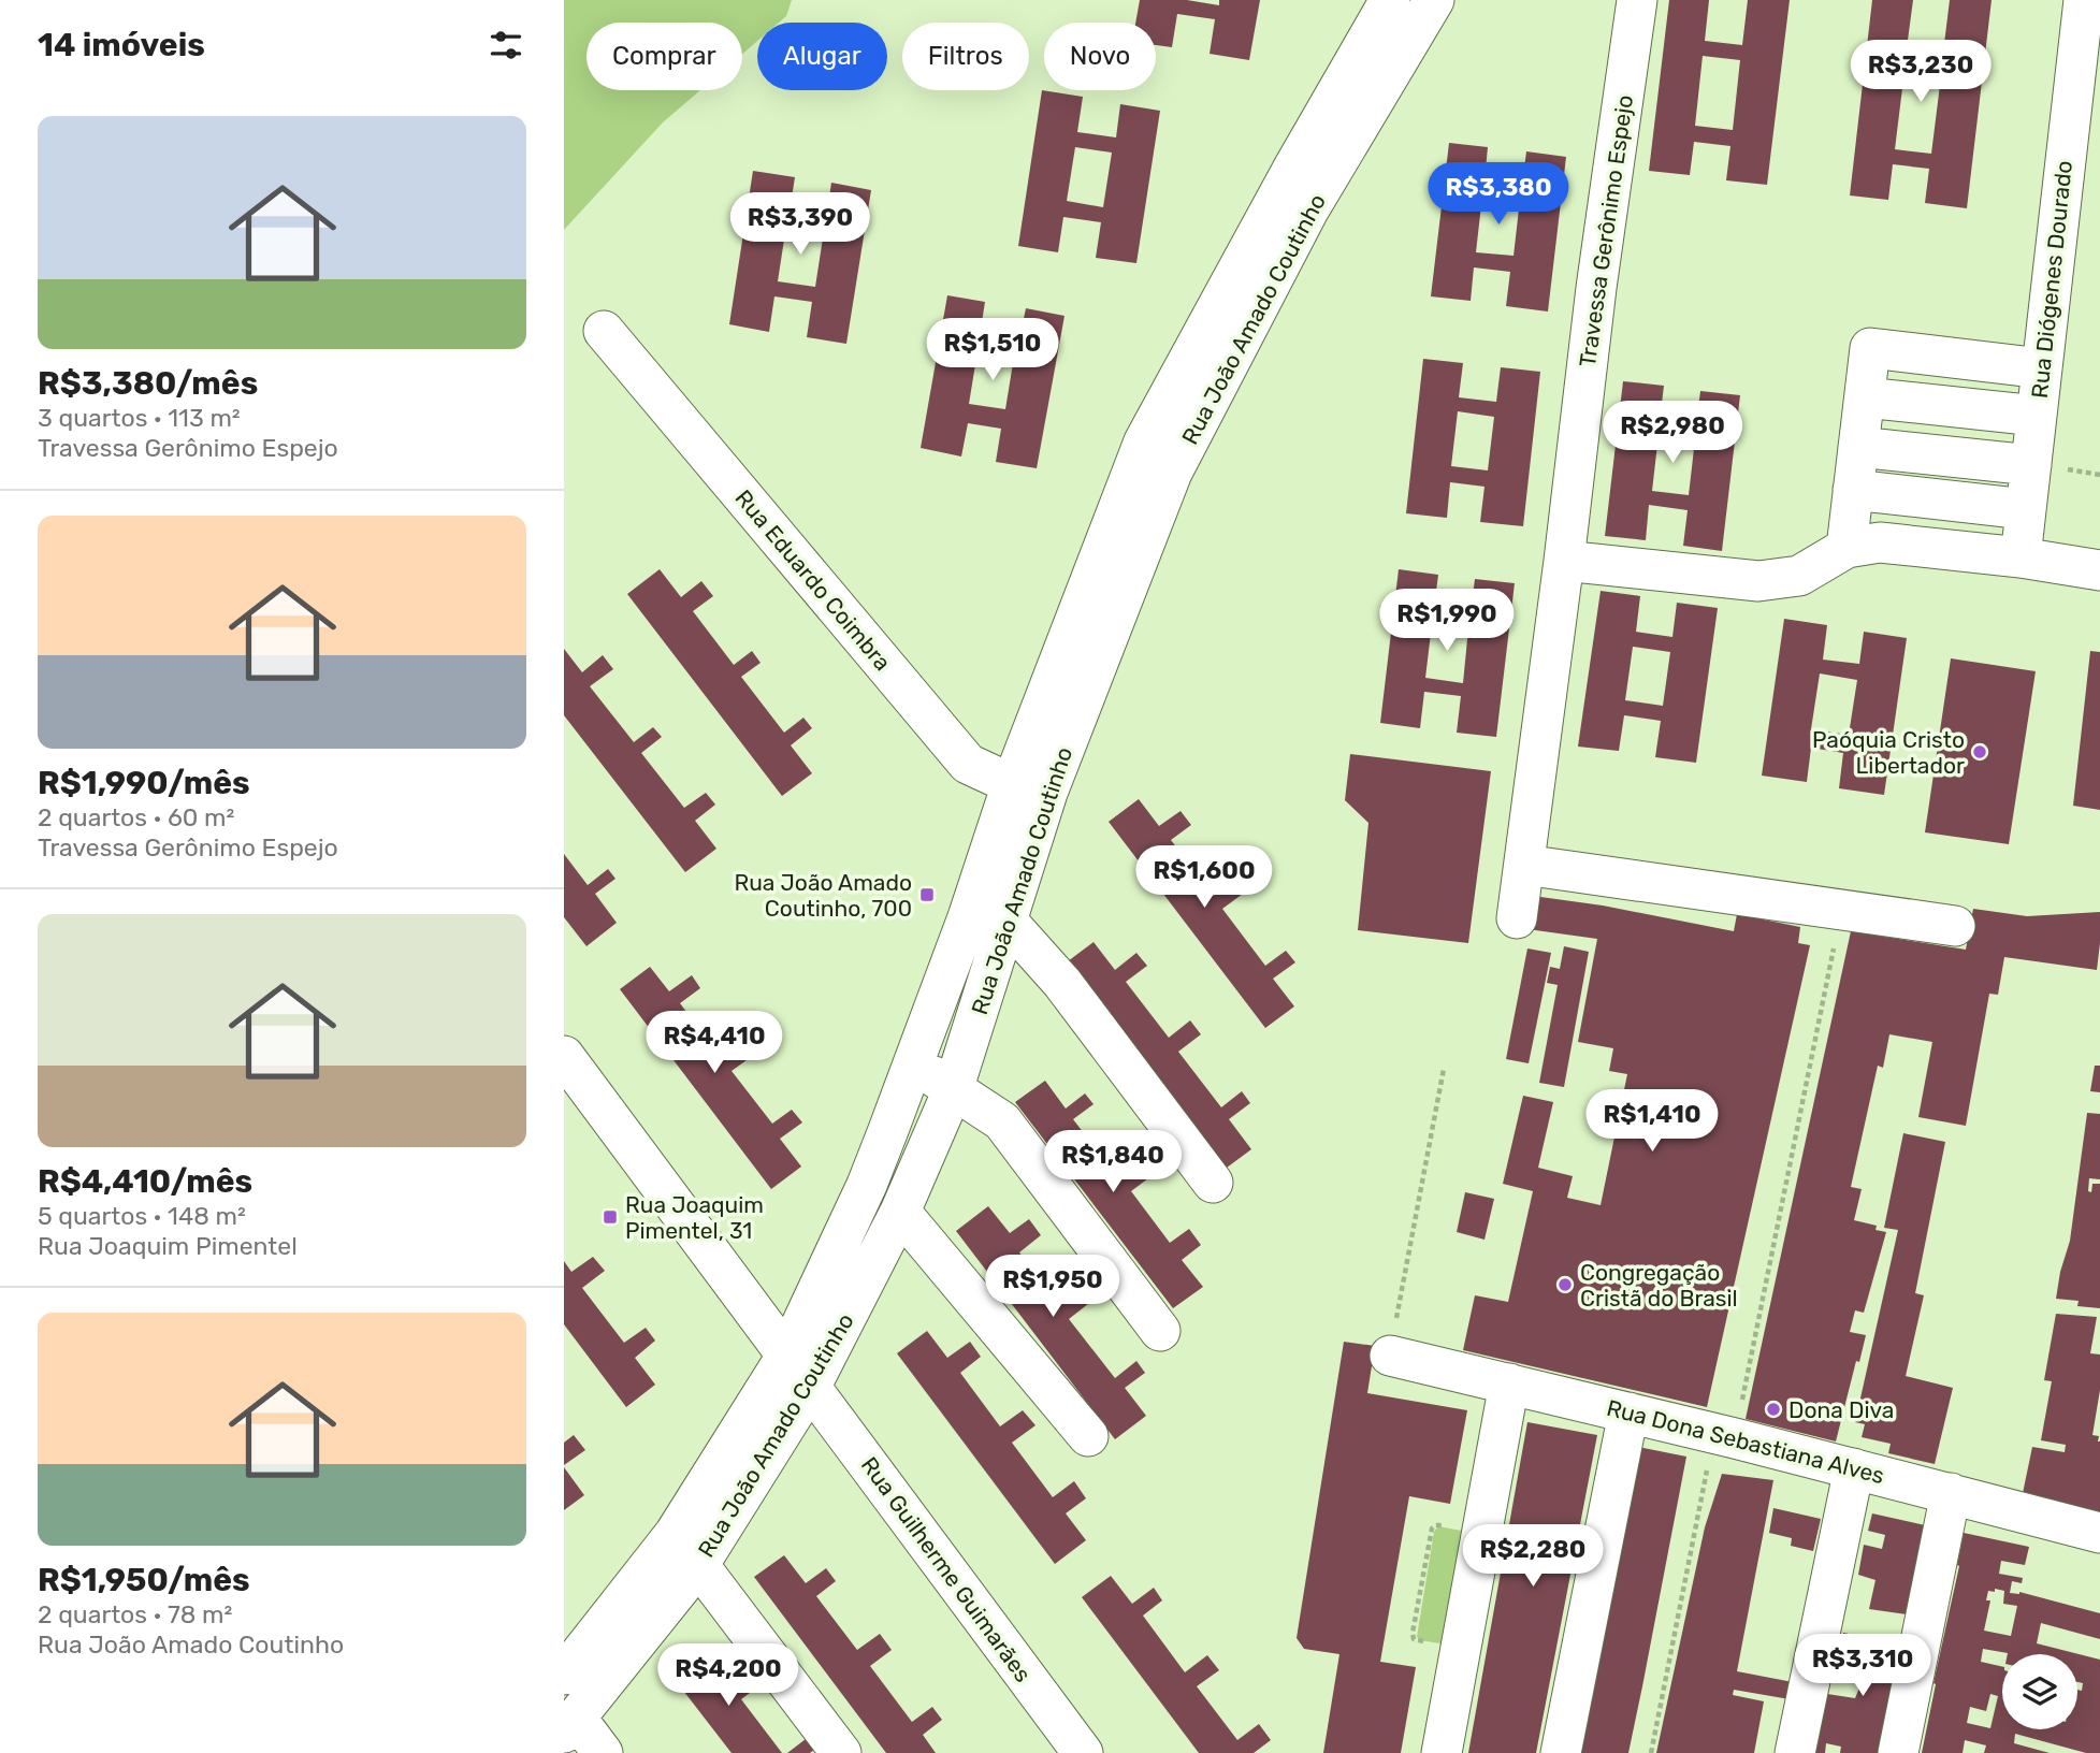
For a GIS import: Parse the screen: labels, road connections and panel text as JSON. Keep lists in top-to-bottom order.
{
  "streets": {
    "street": [
      "Travessa Gerônimo Espejo",
      "Rua Diógenes Dourado",
      "Rua João Amado Coutinho",
      "Rua Eduardo Coimbra",
      "Rua Dona Sebastiana Alves",
      "Rua Guilherme Guimarães"
    ]
  },
  "crossings": [
    ["Rua João Amado Coutinho", "Rua Eduardo Coimbra"],
    ["Rua João Amado Coutinho", "Rua Guilherme Guimarães"]
  ],
  "places": {
    "other": ["Paóquia Cristo Libertador", "Congregação Cristã do Brasil", "Dona Diva"],
    "transit": ["Rua João Amado Coutinho, 700", "Rua Joaquim Pimentel, 31"]
  },
  "page": {
    "heading": "14 imóveis",
    "chip": [
      "Comprar",
      "Alugar",
      "Filtros",
      "Novo"
    ],
    "price": [
      "R$3,230",
      "R$3,380",
      "R$3,390",
      "R$1,510",
      "R$2,980",
      "R$1,990",
      "R$1,600",
      "R$4,410",
      "R$1,410",
      "R$1,840",
      "R$1,950",
      "R$2,280",
      "R$3,310",
      "R$4,200"
    ],
    "list": [
      {
        "name": "R$3,380/mês",
        "note": "3 quartos · 113 m² · Travessa Gerônimo Espejo"
      },
      {
        "name": "R$1,990/mês",
        "note": "2 quartos · 60 m² · Travessa Gerônimo Espejo"
      },
      {
        "name": "R$4,410/mês",
        "note": "5 quartos · 148 m² · Rua Joaquim Pimentel"
      },
      {
        "name": "R$1,950/mês",
        "note": "2 quartos · 78 m² · Rua João Amado Coutinho"
      }
    ]
  }
}
